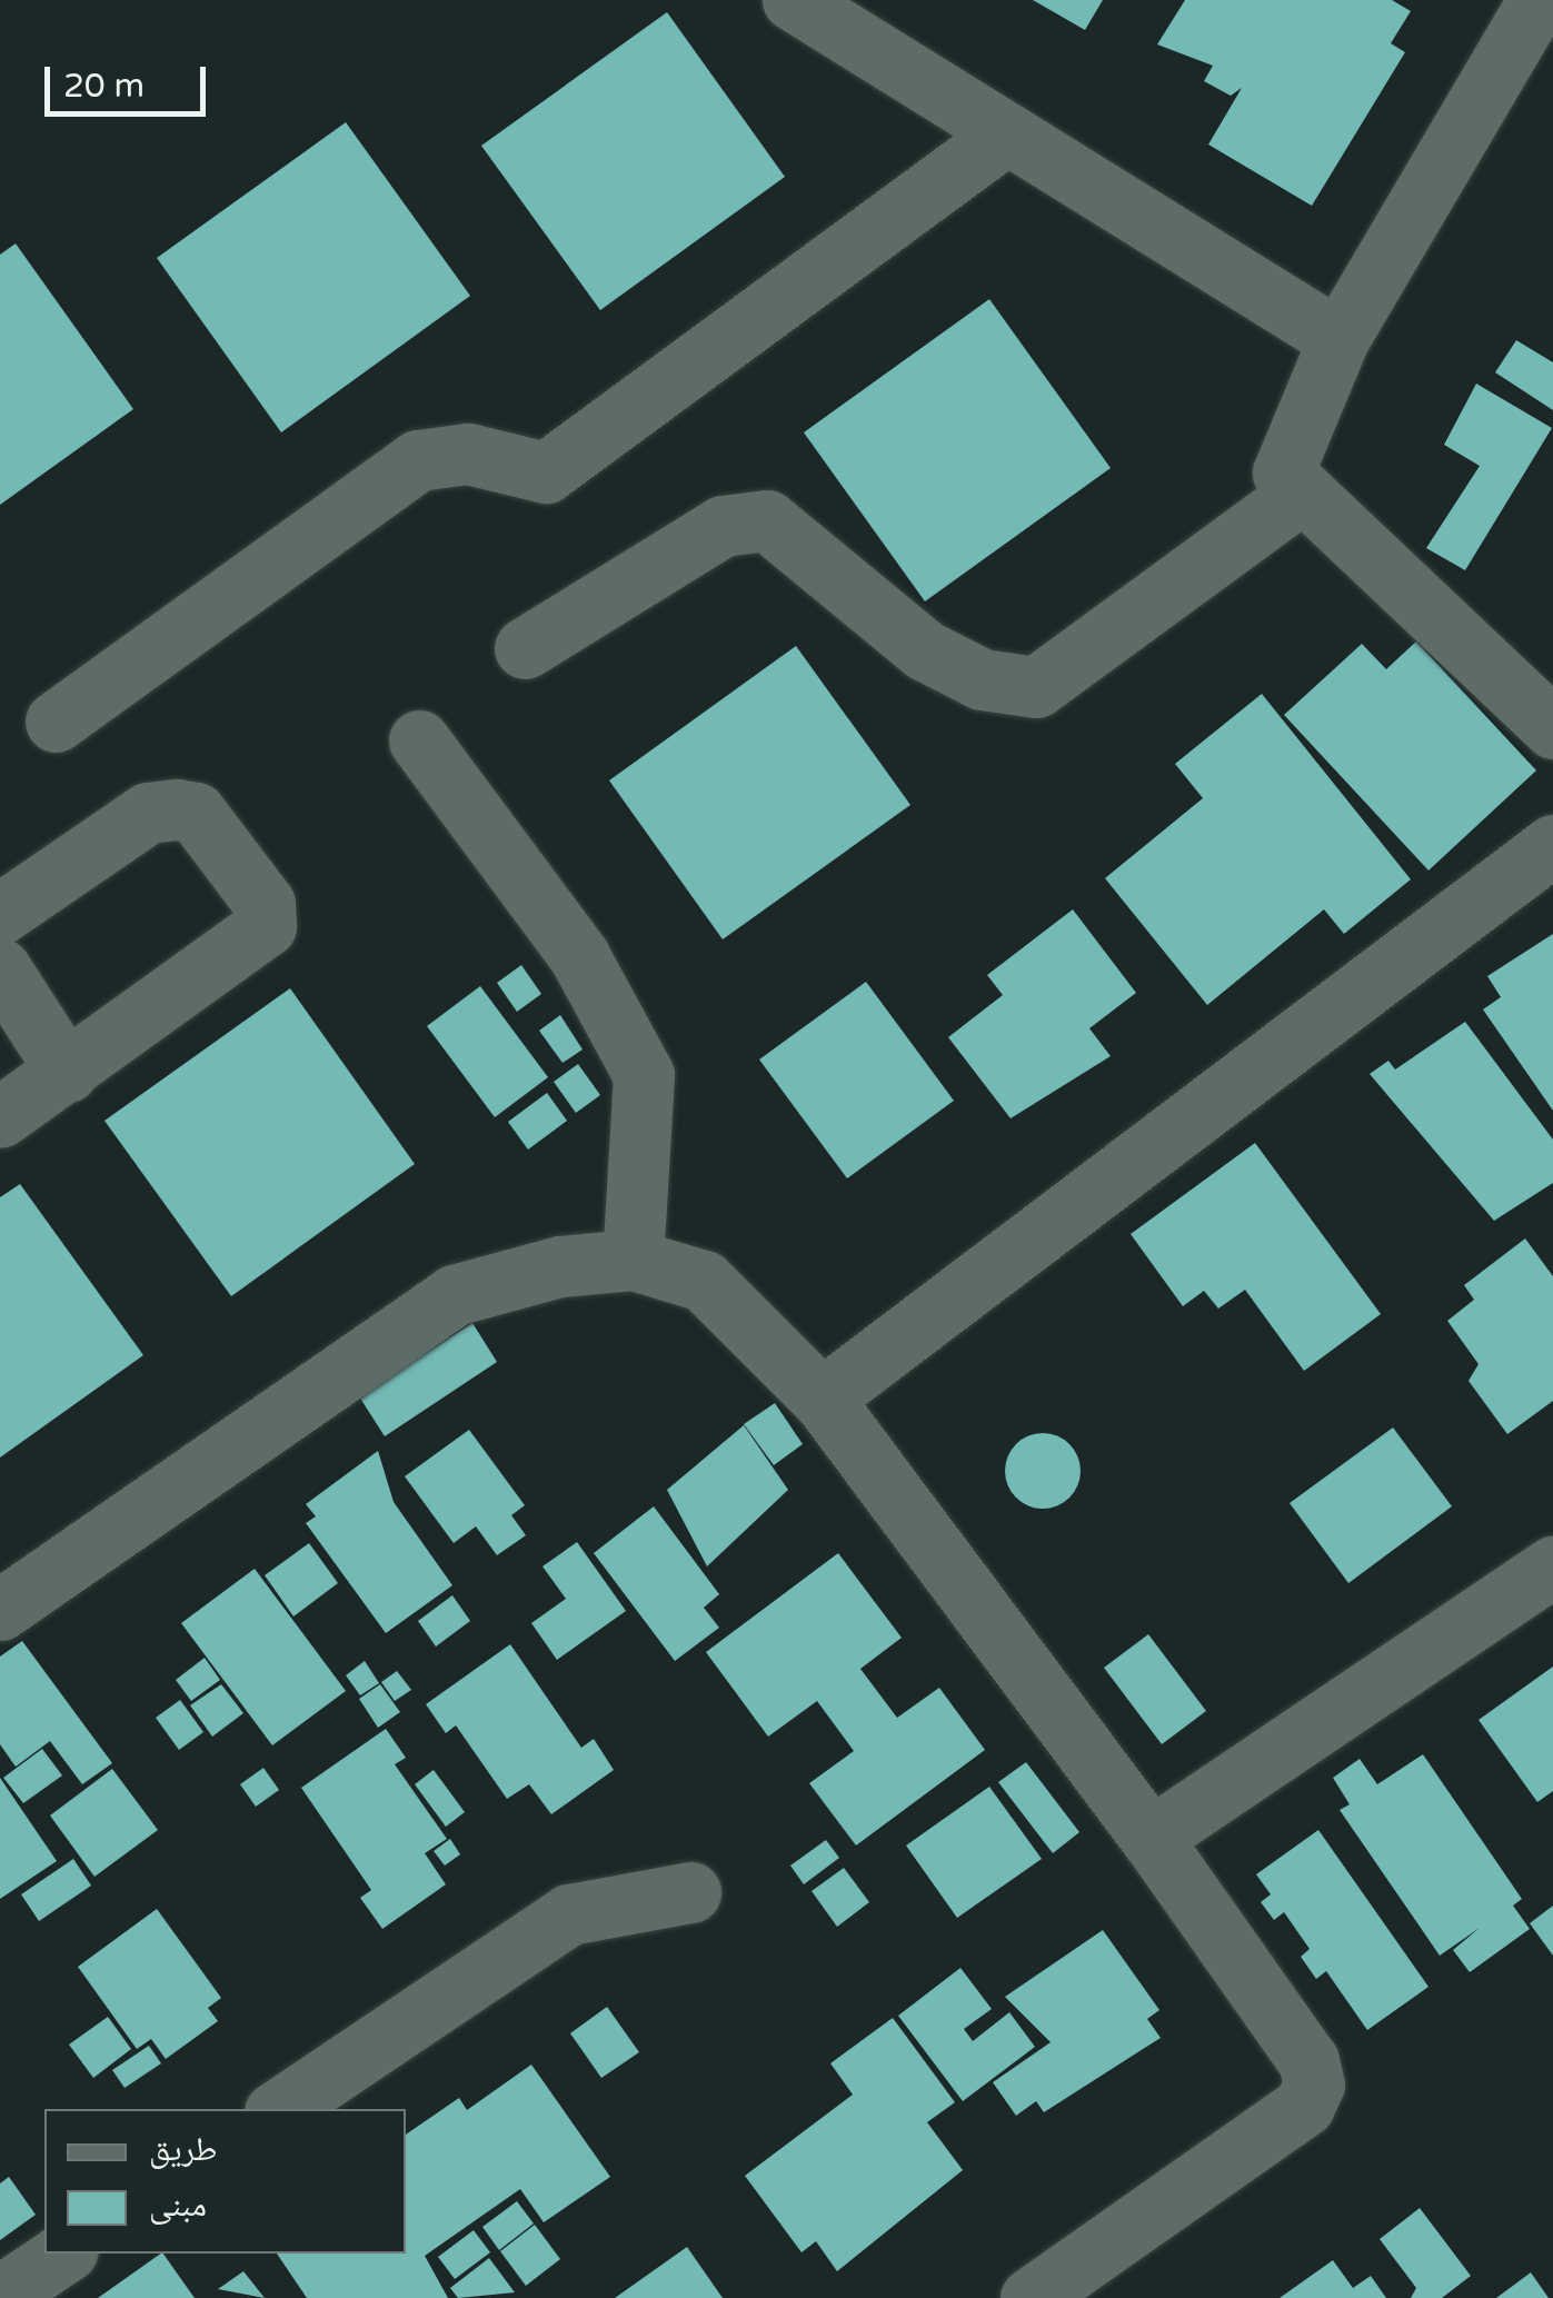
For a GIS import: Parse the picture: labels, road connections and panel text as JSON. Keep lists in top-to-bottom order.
{
  "legend": ["طريق", "مبنى"],
  "scale_bar": "20 m"
}
